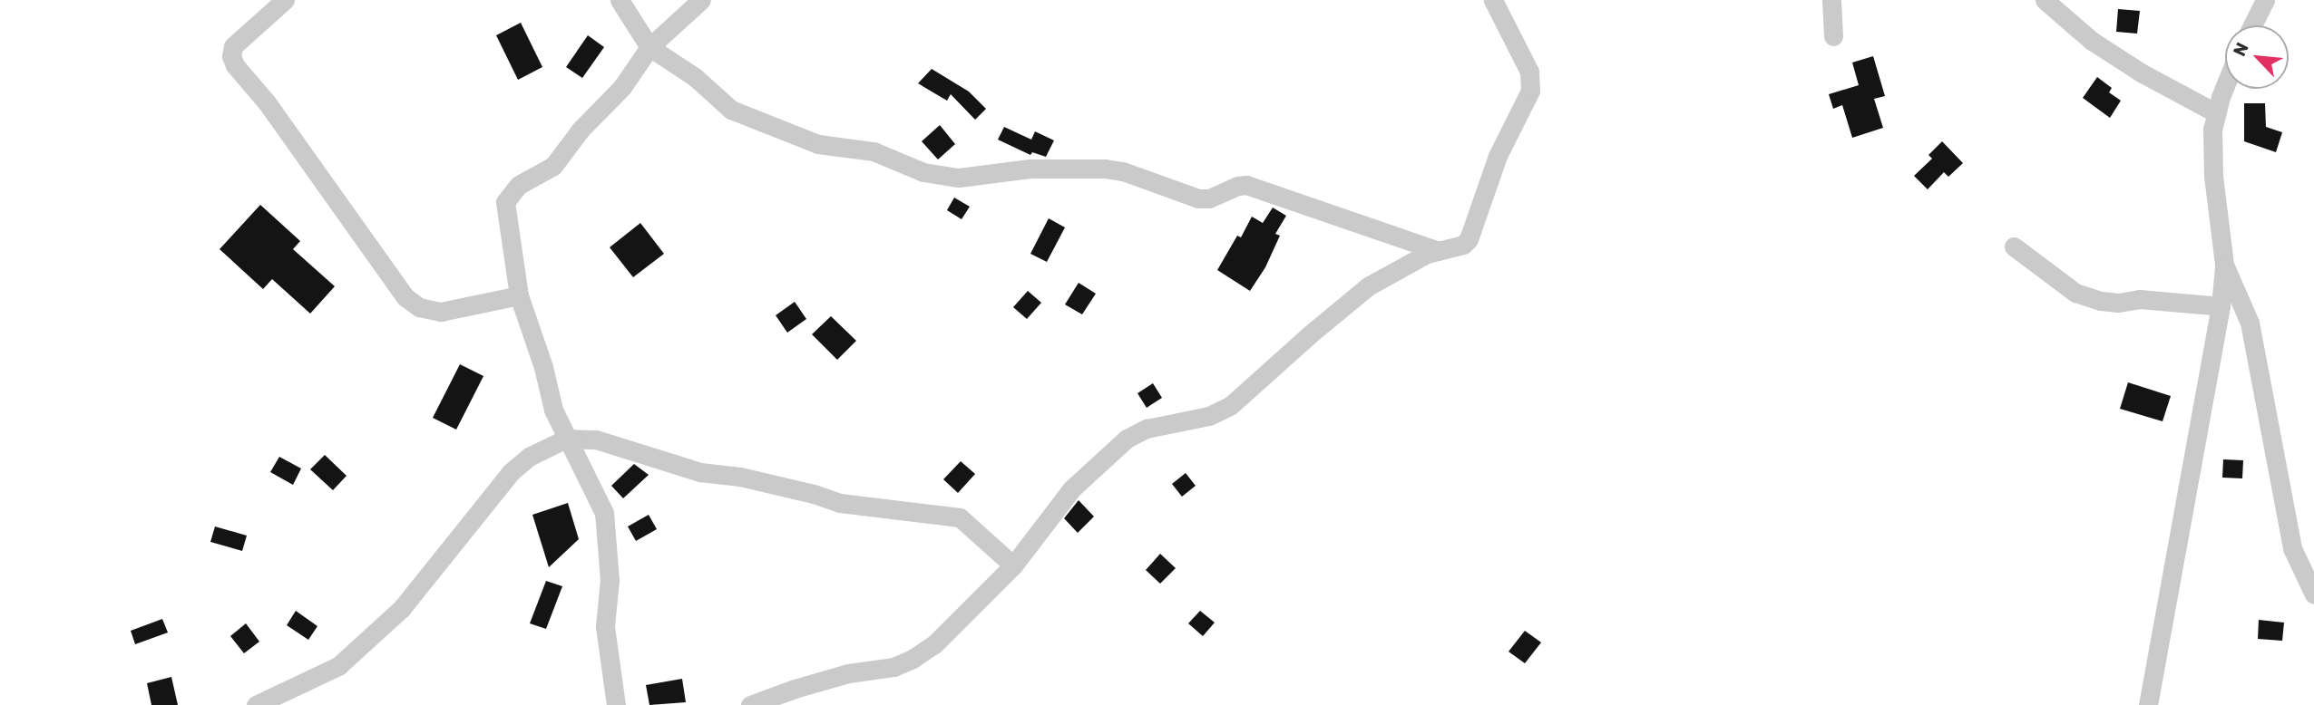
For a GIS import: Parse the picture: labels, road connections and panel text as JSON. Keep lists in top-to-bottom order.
{
  "north": "top left"
}
